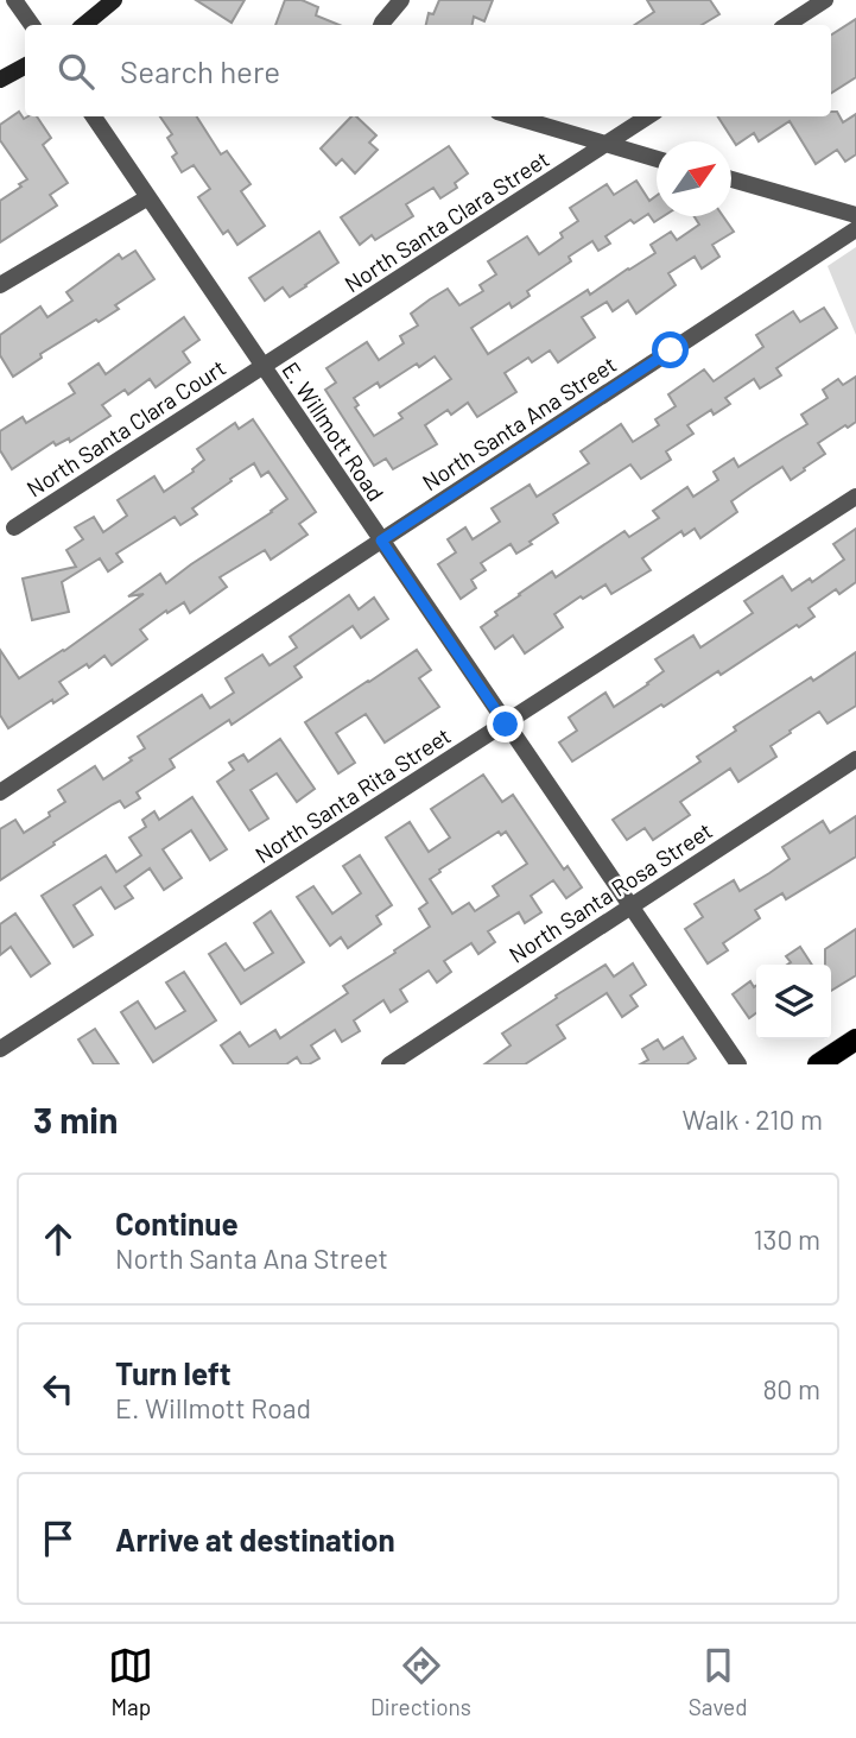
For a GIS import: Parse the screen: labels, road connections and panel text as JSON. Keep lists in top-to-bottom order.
{
  "streets": {
    "street": [
      "North Santa Clara Street",
      "North Santa Ana Street",
      "North Santa Clara Court",
      "E. Willmott Road",
      "North Santa Rita Street",
      "North Santa Rosa Street"
    ]
  },
  "crossings": [
    ["North Santa Clara Street", "North Santa Clara Court"],
    ["North Santa Clara Street", "E. Willmott Road"],
    ["North Santa Ana Street", "E. Willmott Road"],
    ["North Santa Clara Court", "E. Willmott Road"],
    ["E. Willmott Road", "North Santa Rita Street"],
    ["E. Willmott Road", "North Santa Rosa Street"]
  ],
  "north": "top right",
  "page": {
    "search": "Search here",
    "heading": ["3 min", "Walk · 210 m"],
    "list": [
      ["Continue", "North Santa Ana Street", "130 m"],
      ["Turn left", "E. Willmott Road", "80 m"],
      "Arrive at destination"
    ],
    "nav": ["Map", "Directions", "Saved"]
  }
}
